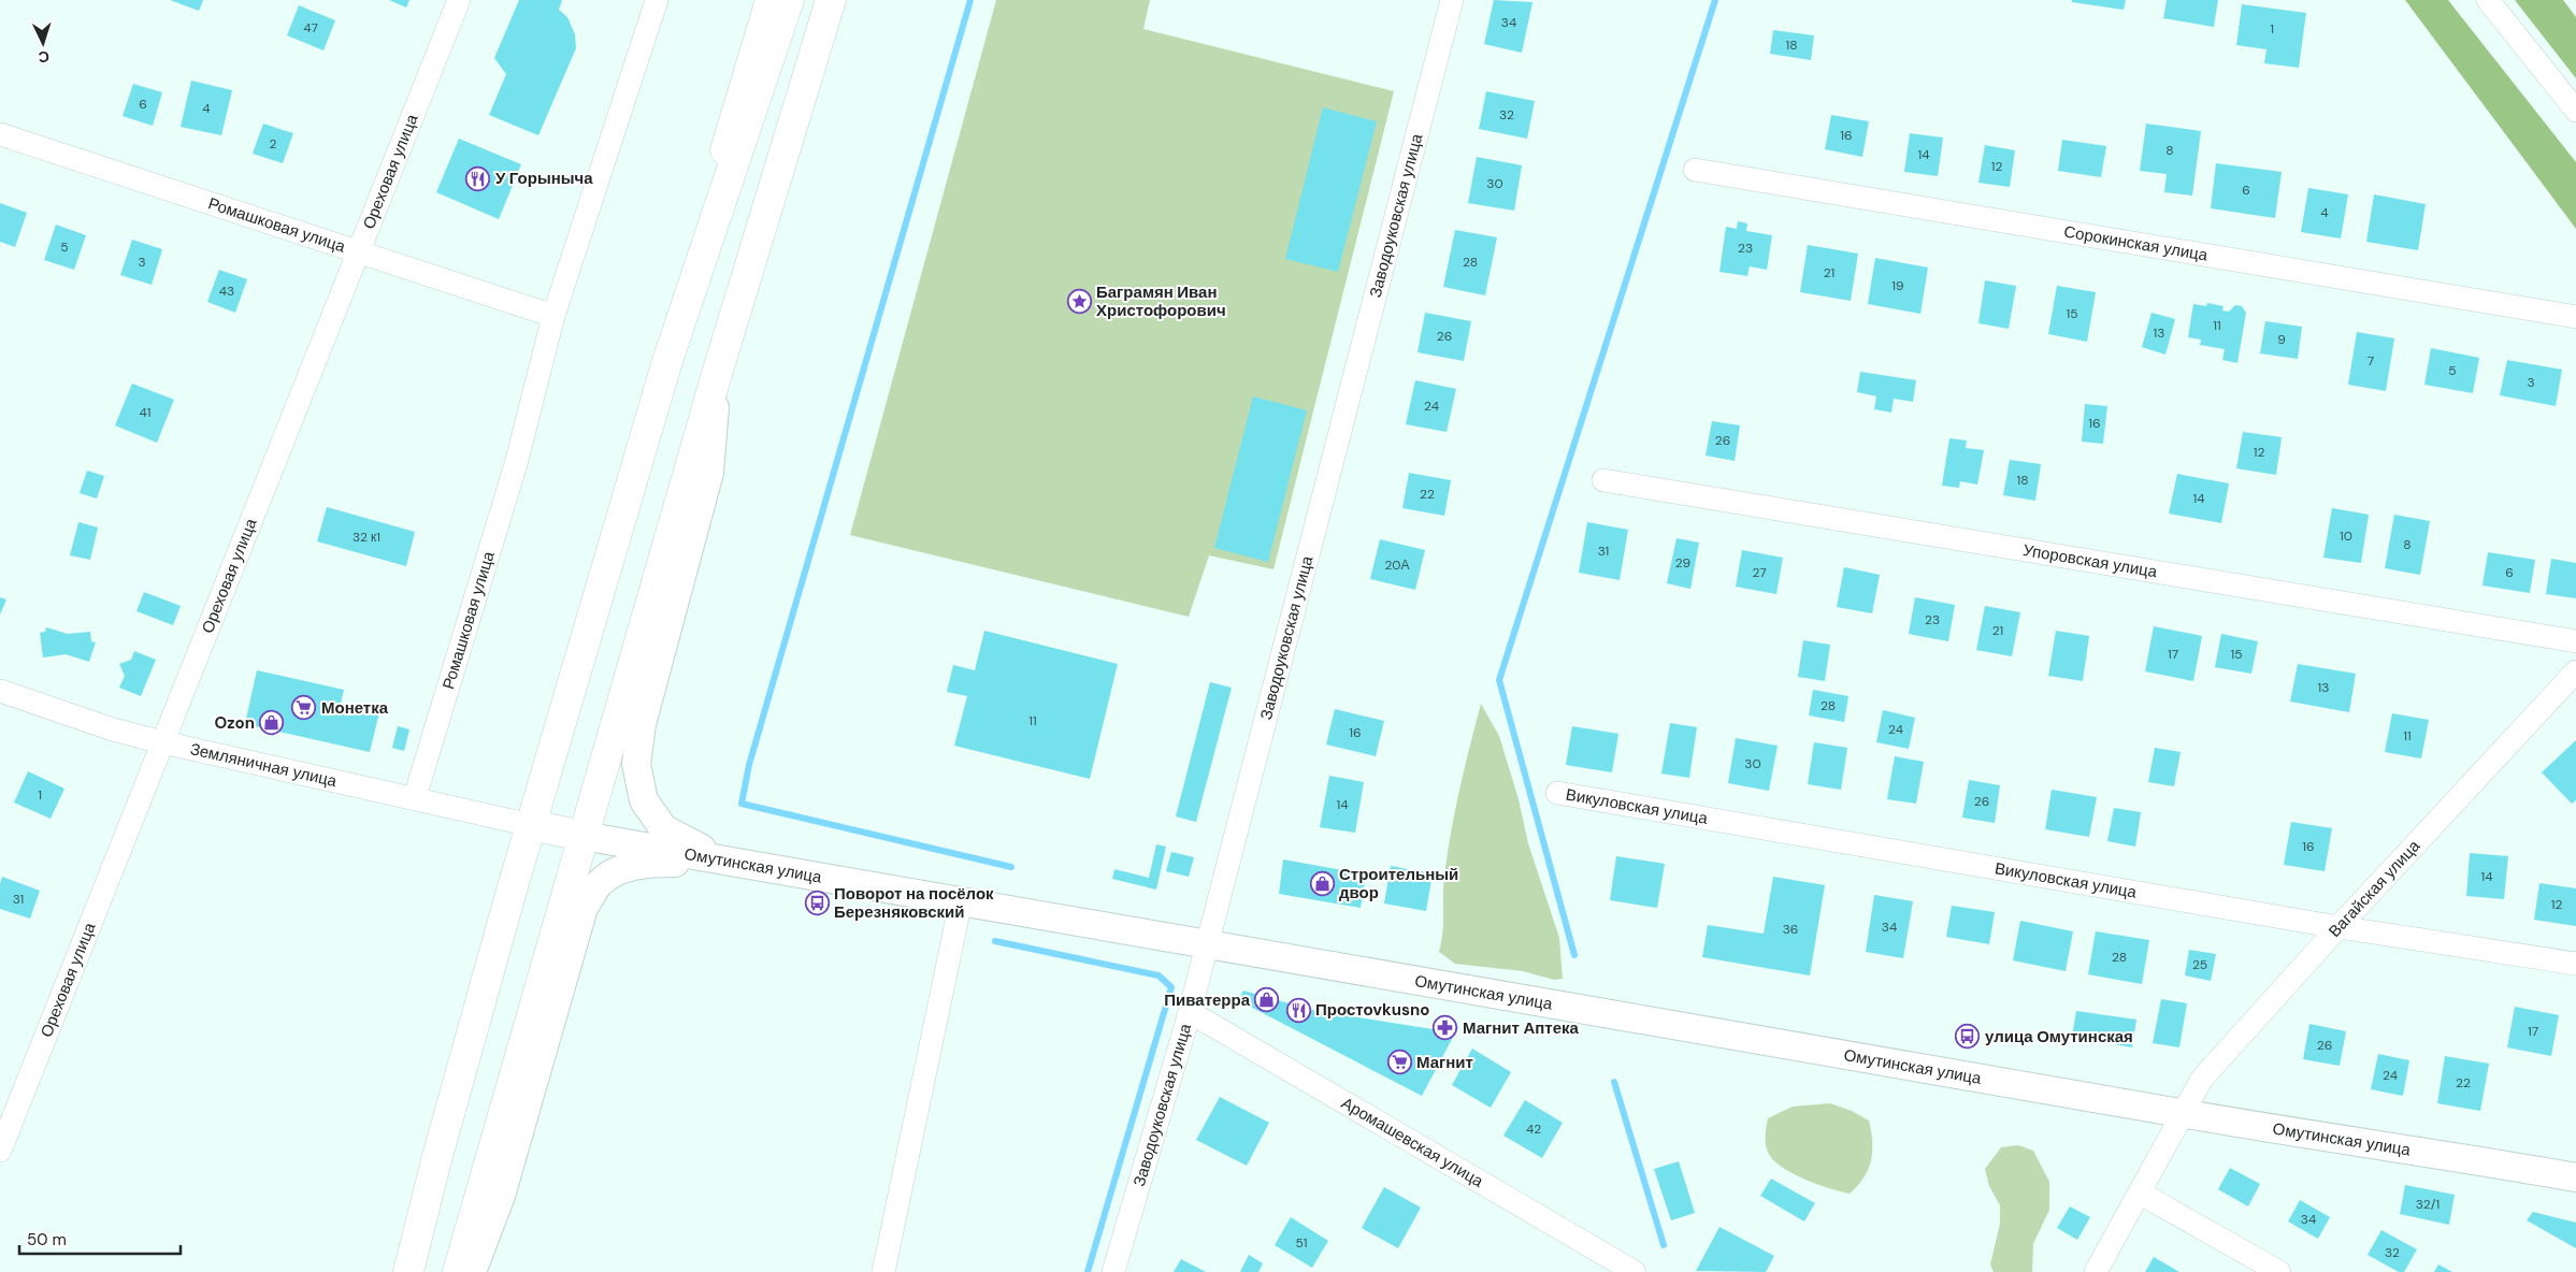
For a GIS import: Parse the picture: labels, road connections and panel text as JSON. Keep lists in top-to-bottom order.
{
  "streets": {
    "street": [
      "Ореховая улица",
      "Заводоуковская улица",
      "Ромашковая улица",
      "Сорокинская улица",
      "Упоровская улица",
      "Земляничная улица",
      "Викуловская улица",
      "Омутинская улица",
      "Вагайская улица",
      "Аромашевская улица"
    ]
  },
  "crossings": [
    ["Ореховая улица", "Ромашковая улица"],
    ["Ореховая улица", "Земляничная улица"],
    ["Заводоуковская улица", "Омутинская улица"],
    ["Заводоуковская улица", "Аромашевская улица"],
    ["Ромашковая улица", "Земляничная улица"],
    ["Викуловская улица", "Вагайская улица"],
    ["Омутинская улица", "Вагайская улица"]
  ],
  "places": {
    "restaurant": ["У Горыныча", "Простоvkusno"],
    "place": ["Баграмян Иван Христофорович"],
    "supermarket": ["Монетка", "Магнит"],
    "shop": ["Ozon", "Строительный двор", "Пиватерра"],
    "bus stop": ["Поворот на посёлок Березняковский", "улица Омутинская"],
    "pharmacy": ["Магнит Аптека"]
  },
  "house_numbers": [
    "34",
    "47",
    "1",
    "18",
    "6",
    "4",
    "32",
    "16",
    "2",
    "8",
    "14",
    "12",
    "30",
    "6",
    "4",
    "5",
    "23",
    "3",
    "28",
    "21",
    "19",
    "43",
    "15",
    "11",
    "13",
    "26",
    "9",
    "7",
    "5",
    "3",
    "24",
    "41",
    "16",
    "26",
    "12",
    "18",
    "22",
    "14",
    "10",
    "32 к1",
    "8",
    "31",
    "29",
    "20А",
    "27",
    "6",
    "23",
    "21",
    "17",
    "15",
    "13",
    "28",
    "11",
    "24",
    "16",
    "11",
    "30",
    "1",
    "26",
    "14",
    "16",
    "14",
    "31",
    "12",
    "34",
    "36",
    "28",
    "25",
    "17",
    "26",
    "24",
    "22",
    "42",
    "32/1",
    "34",
    "51",
    "32"
  ],
  "scale_bar": "50 m",
  "north": "bottom"
}
